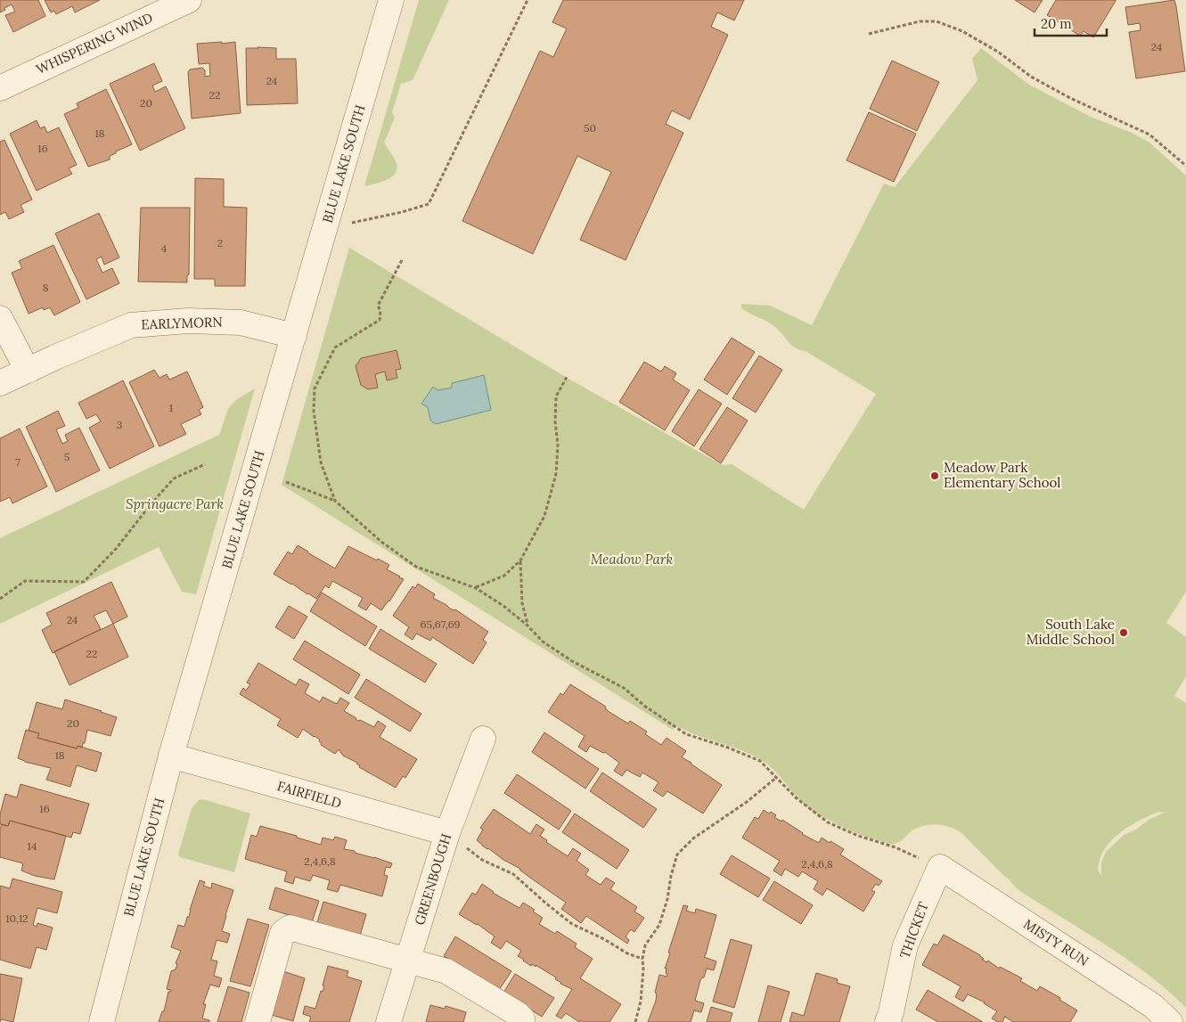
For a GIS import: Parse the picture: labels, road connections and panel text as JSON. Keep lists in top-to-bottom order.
{
  "streets": {
    "street": [
      "WHISPERING WIND",
      "BLUE LAKE SOUTH",
      "EARLYMORN",
      "FAIRFIELD",
      "GREENBOUGH",
      "THICKET",
      "MISTY RUN"
    ]
  },
  "crossings": [
    ["BLUE LAKE SOUTH", "EARLYMORN"],
    ["BLUE LAKE SOUTH", "FAIRFIELD"],
    ["FAIRFIELD", "GREENBOUGH"],
    ["THICKET", "MISTY RUN"]
  ],
  "parks": ["Springacre Park", "Meadow Park"],
  "places": ["Meadow Park Elementary School", "South Lake Middle School"],
  "house_numbers": [
    "24",
    "24",
    "22",
    "20",
    "50",
    "18",
    "16",
    "2",
    "4",
    "8",
    "1",
    "3",
    "5",
    "7",
    "24",
    "65,67,69",
    "22",
    "20",
    "18",
    "16",
    "14",
    "2,4,6,8",
    "2,4,6,8",
    "10,12"
  ],
  "scale_bar": "20 m"
}
